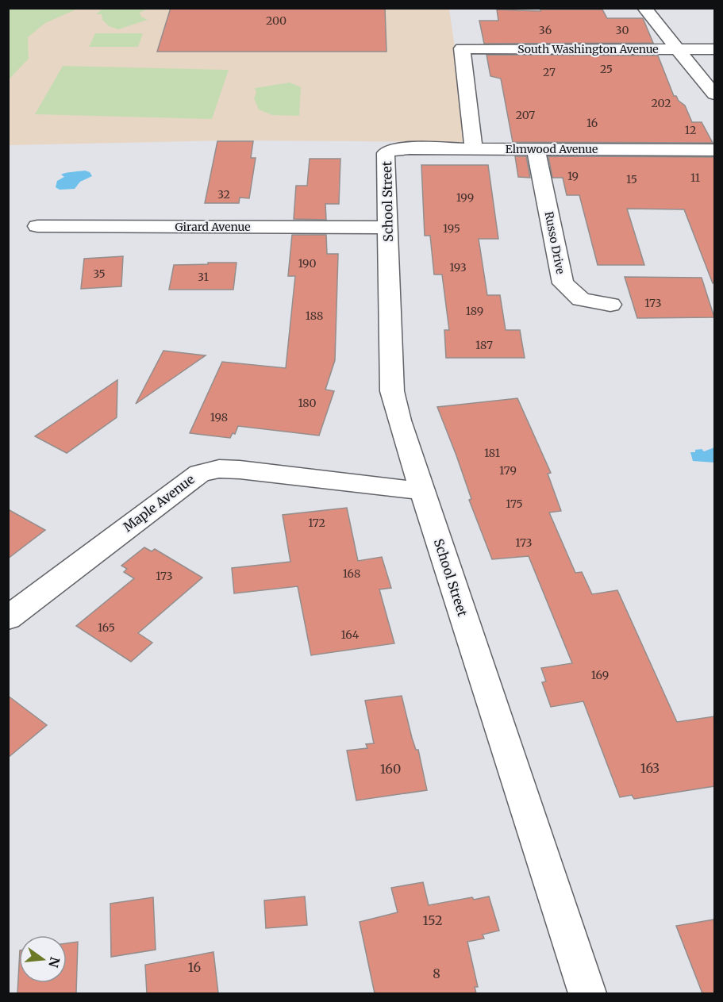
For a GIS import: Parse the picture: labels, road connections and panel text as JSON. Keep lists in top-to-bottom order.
{
  "streets": {
    "street": [
      "South Washington Avenue",
      "Elmwood Avenue",
      "School Street",
      "Girard Avenue",
      "Russo Drive",
      "Maple Avenue"
    ]
  },
  "crossings": [
    ["South Washington Avenue", "Elmwood Avenue"],
    ["Elmwood Avenue", "School Street"],
    ["Elmwood Avenue", "Russo Drive"],
    ["School Street", "Girard Avenue"],
    ["School Street", "Maple Avenue"]
  ],
  "house_numbers": [
    "200",
    "36",
    "30",
    "25",
    "27",
    "202",
    "207",
    "16",
    "12",
    "19",
    "11",
    "15",
    "32",
    "199",
    "195",
    "190",
    "193",
    "35",
    "31",
    "173",
    "189",
    "188",
    "187",
    "180",
    "198",
    "181",
    "179",
    "175",
    "172",
    "173",
    "168",
    "173",
    "165",
    "164",
    "169",
    "163",
    "160",
    "152",
    "16",
    "8"
  ],
  "north": "right"
}
